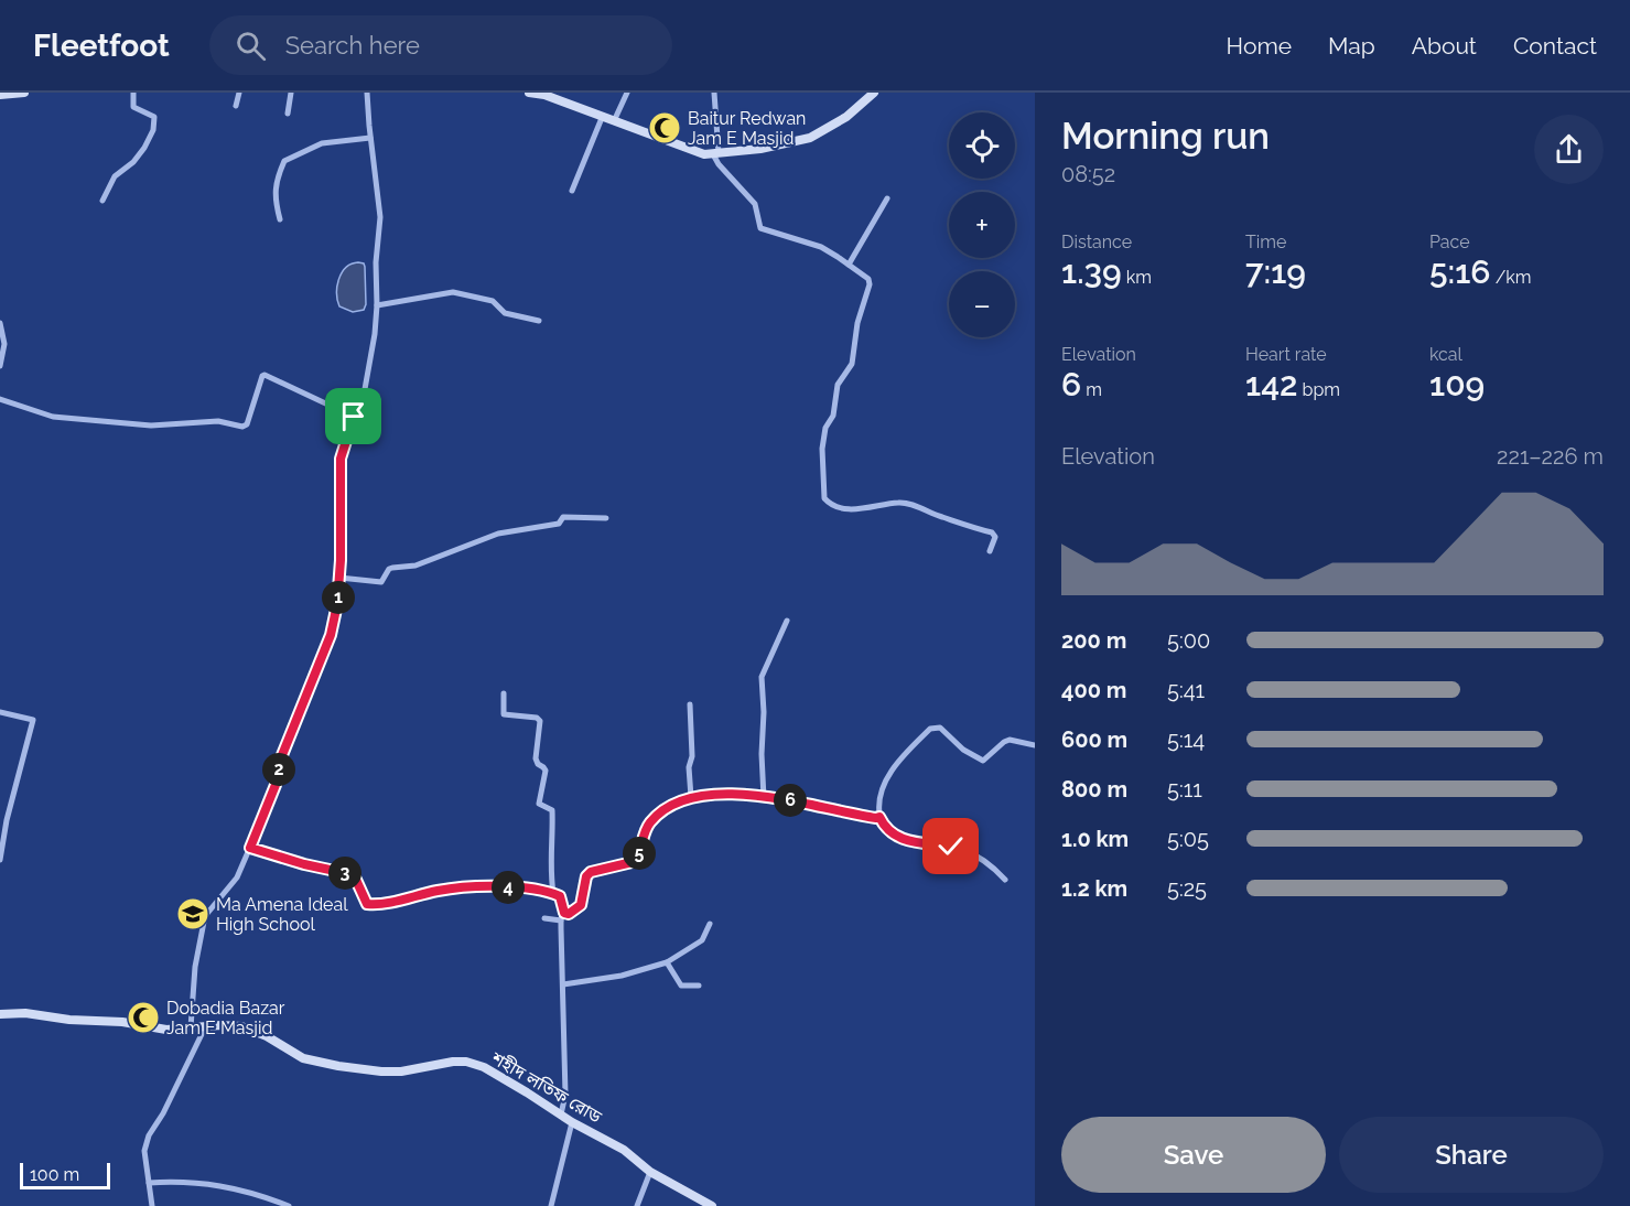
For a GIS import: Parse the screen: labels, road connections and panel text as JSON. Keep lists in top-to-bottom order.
{
  "streets": {
    "street": ["শহীদ লতিফ রোড"]
  },
  "places": {
    "mosque": ["Baitur Redwan Jam E Masjid", "Dobadia Bazar Jam E Masjid"],
    "school or university": ["Ma Amena Ideal High School"]
  },
  "scale_bar": "100 m",
  "page": {
    "header": "Fleetfoot",
    "search": "Search here",
    "nav": [
      "Home",
      "Map",
      "About",
      "Contact"
    ],
    "heading": ["Morning run", "08:52"],
    "map_buttons": ["+", "−"],
    "stats": [
      ["Distance", "1.39 km"],
      ["Time", "7:19"],
      ["Pace", "5:16 /km"],
      ["Elevation", "6 m"],
      ["Heart rate", "142 bpm"],
      ["kcal", "109"]
    ],
    "chart": ["Elevation", "221–226 m"],
    "pins": [
      "1",
      "2",
      "6",
      "5",
      "3",
      "4"
    ],
    "list": [
      {
        "name": "200 m",
        "note": "5:00"
      },
      {
        "name": "400 m",
        "note": "5:41"
      },
      {
        "name": "600 m",
        "note": "5:14"
      },
      {
        "name": "800 m",
        "note": "5:11"
      },
      {
        "name": "1.0 km",
        "note": "5:05"
      },
      {
        "name": "1.2 km",
        "note": "5:25"
      }
    ],
    "buttons": ["Save", "Share"],
    "scale": "100 m"
  }
}
